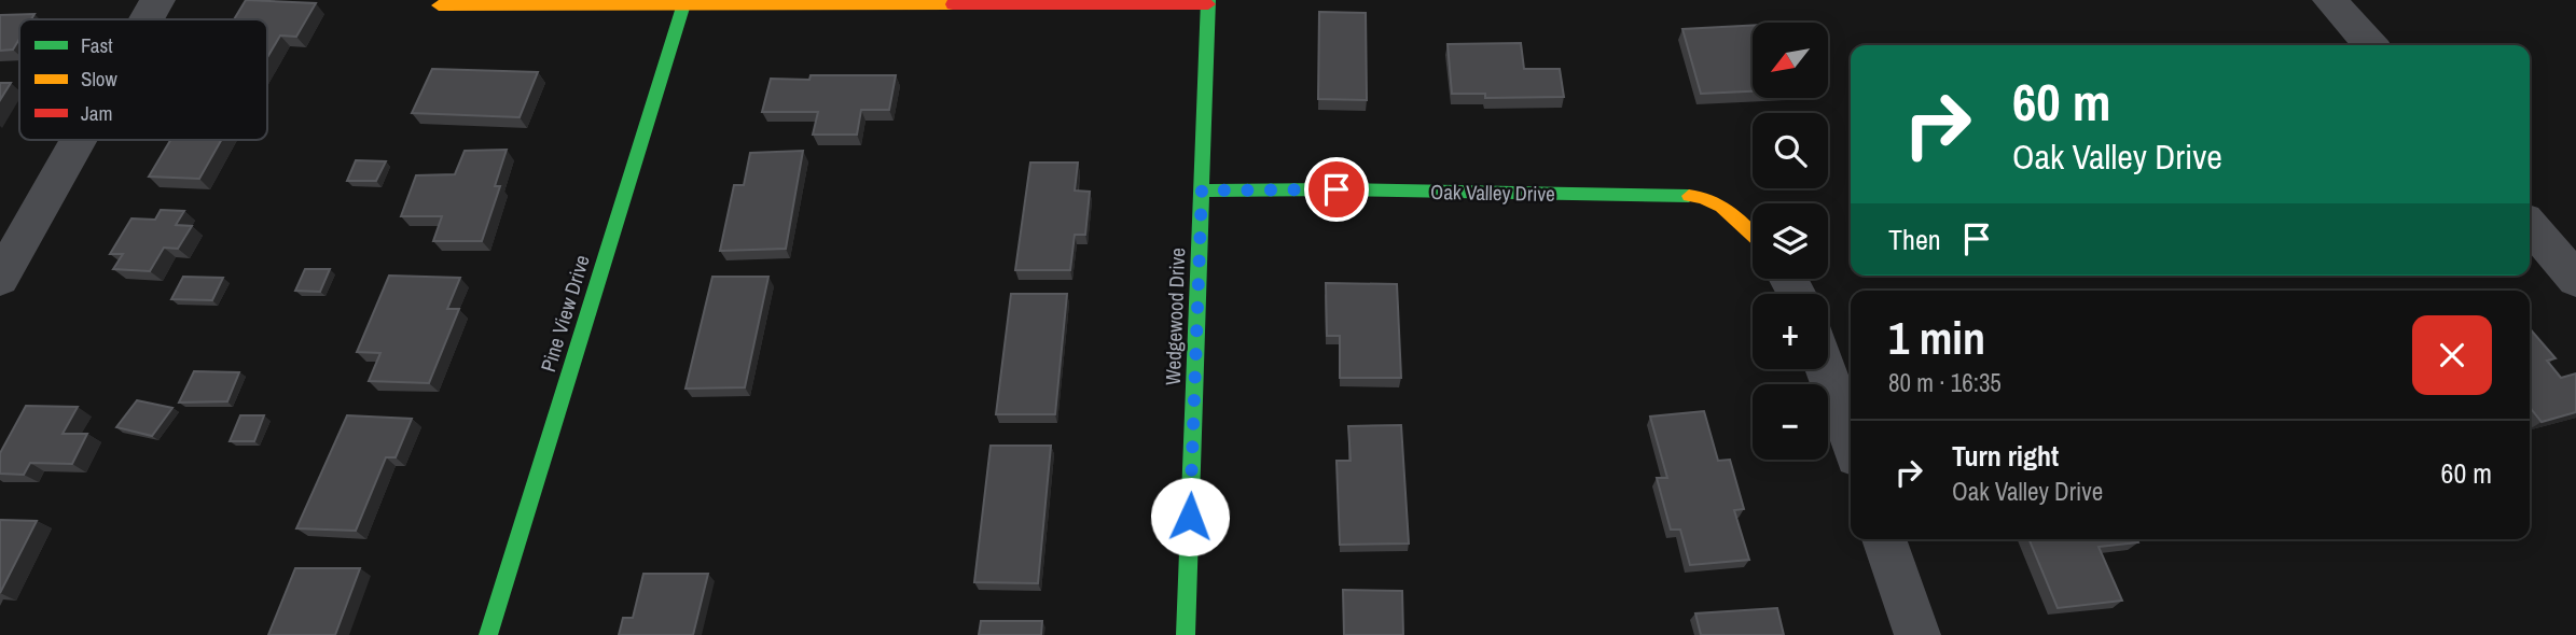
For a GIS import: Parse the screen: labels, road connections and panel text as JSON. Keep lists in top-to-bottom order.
{
  "streets": {
    "street": ["Oak Valley Drive", "Pine View Drive", "Wedgewood Drive"]
  },
  "crossings": [
    ["Oak Valley Drive", "Wedgewood Drive"]
  ],
  "legend": ["Fast", "Slow", "Jam"],
  "north": "bottom left",
  "page": {
    "map_buttons": ["+", "−"],
    "turn": ["60 m", "Oak Valley Drive"],
    "then": "Then",
    "heading": ["1 min", "80 m · 16:35"],
    "list": [
      {
        "name": "Turn right",
        "note": "Oak Valley Drive",
        "value": "60 m"
      }
    ]
  }
}
